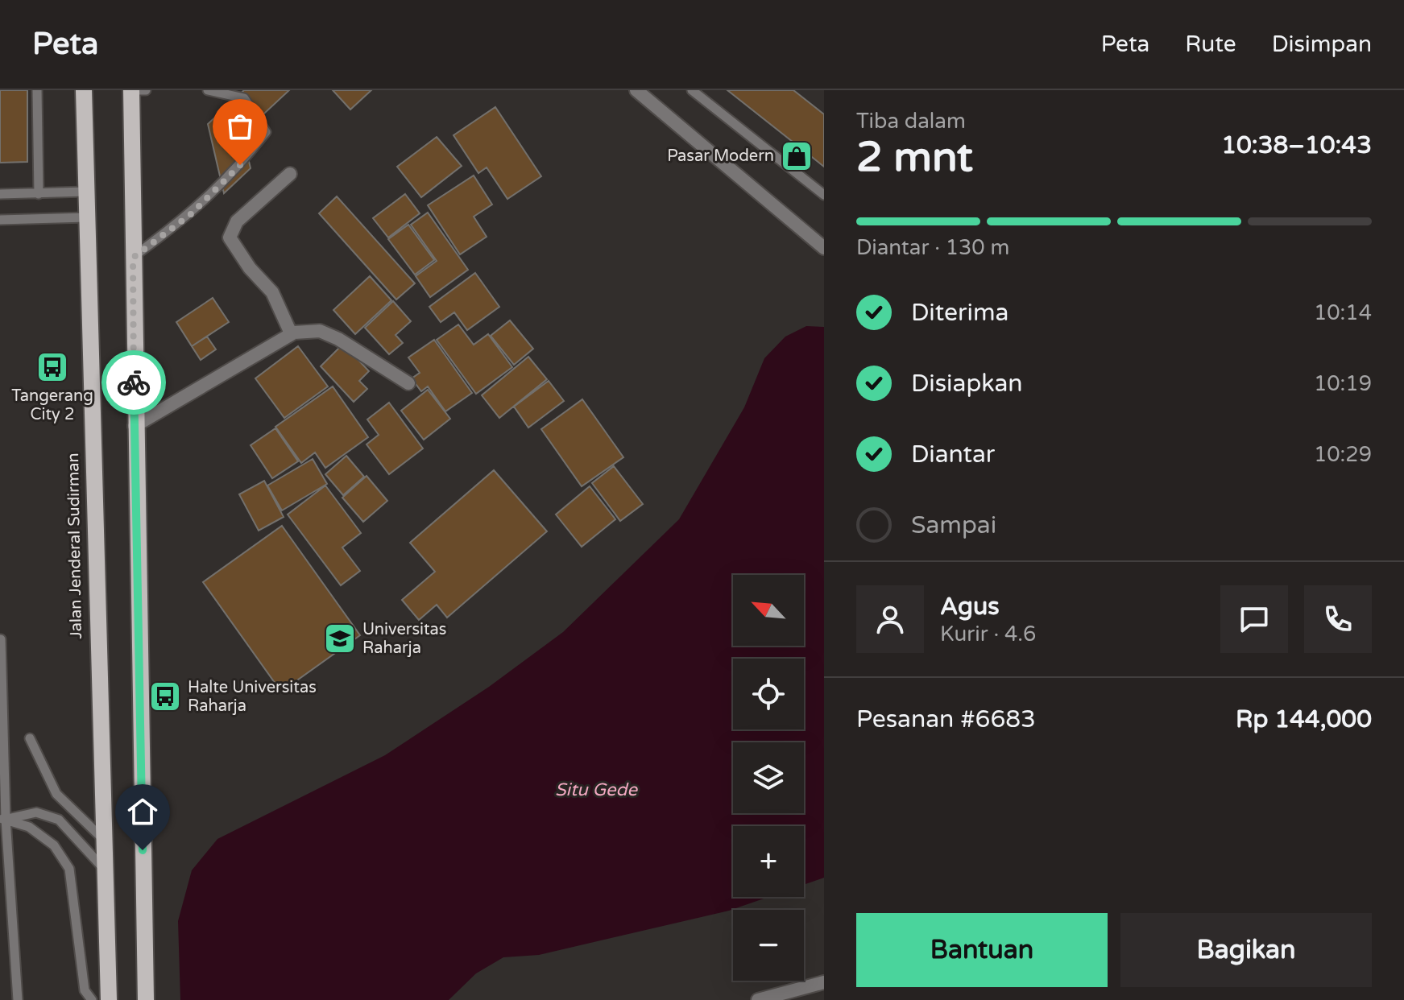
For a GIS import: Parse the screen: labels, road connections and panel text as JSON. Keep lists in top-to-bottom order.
{
  "streets": {
    "main road": ["Jalan Jenderal Sudirman"]
  },
  "water": ["Situ Gede"],
  "places": {
    "shop": ["Pasar Modern"],
    "bus stop": ["Tangerang City 2", "Halte Universitas Raharja"],
    "school or university": ["Universitas Raharja"]
  },
  "north": "top left",
  "page": {
    "header": "Peta",
    "nav": ["Peta", "Rute", "Disimpan"],
    "heading": ["2 mnt", "Tiba dalam", "10:38–10:43"],
    "panel": [
      "Agus",
      "Kurir · 4.6",
      "Pesanan #6683",
      "Rp 144,000"
    ],
    "bar": "Diantar · 130 m",
    "list": [
      ["Diterima", "10:14"],
      ["Disiapkan", "10:19"],
      ["Diantar", "10:29"],
      "Sampai"
    ],
    "map_buttons": ["+", "−"],
    "buttons": ["Bantuan", "Bagikan"]
  }
}
